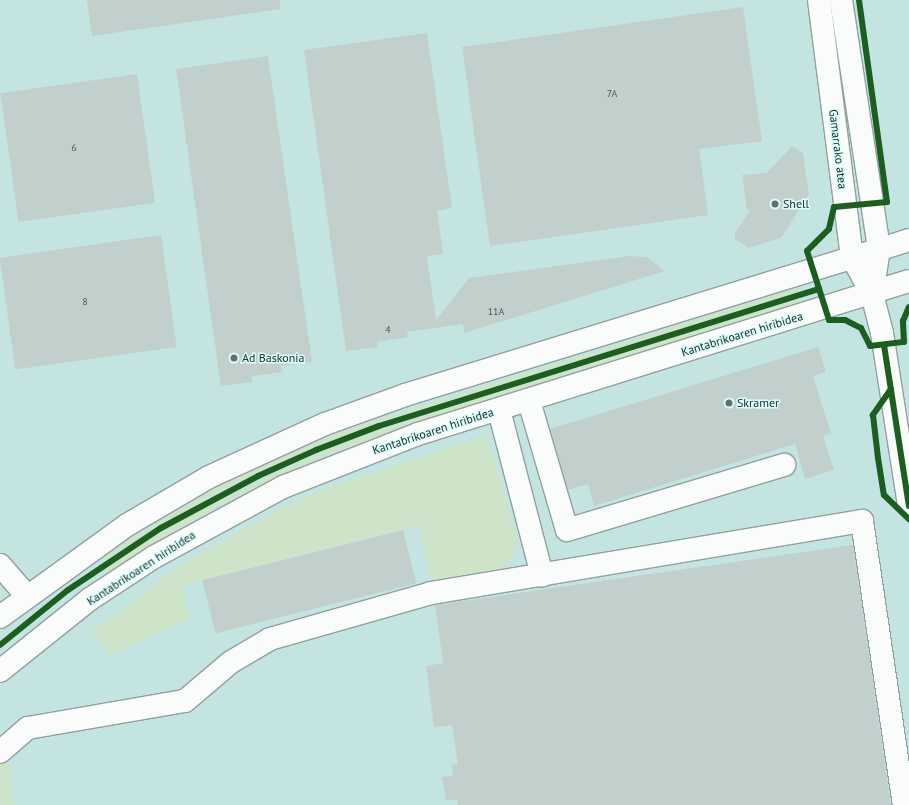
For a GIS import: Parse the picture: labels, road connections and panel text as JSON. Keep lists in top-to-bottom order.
{
  "streets": {
    "main road": ["Gamarrako atea", "Kantabrikoaren hiribidea"]
  },
  "crossings": [
    ["Gamarrako atea", "Kantabrikoaren hiribidea"]
  ],
  "places": ["Shell", "Ad Baskonia", "Skramer"],
  "house_numbers": [
    "7A",
    "6",
    "8",
    "11A",
    "4"
  ]
}
